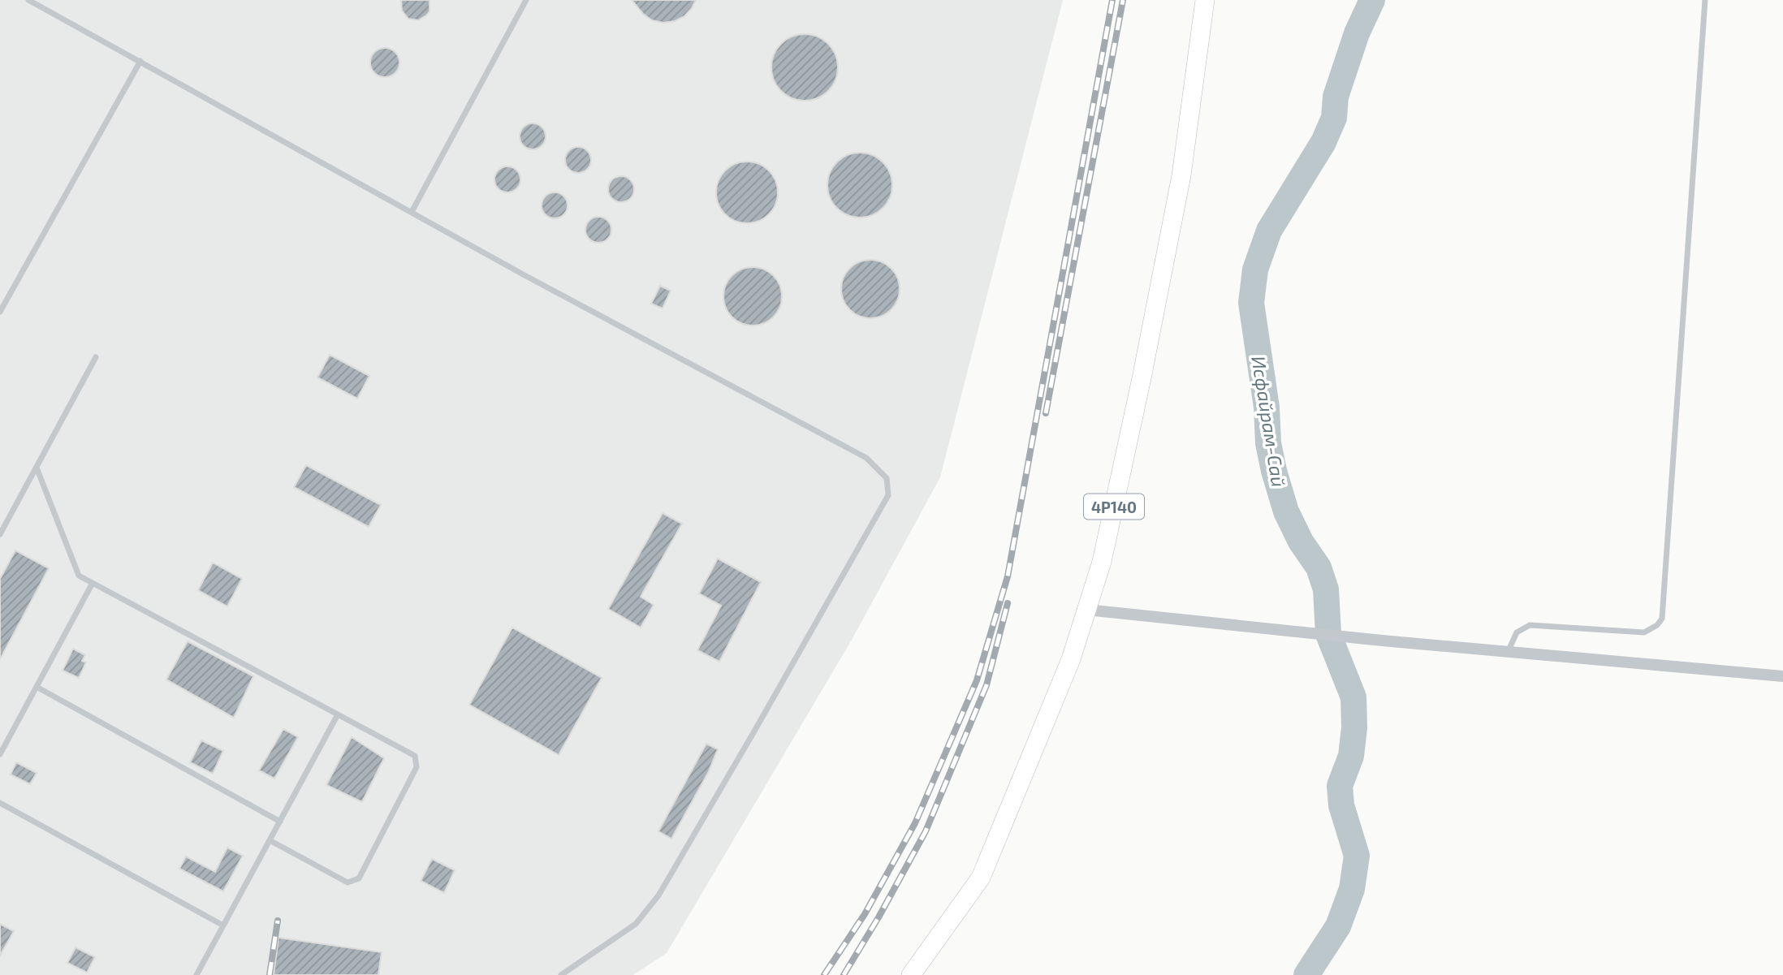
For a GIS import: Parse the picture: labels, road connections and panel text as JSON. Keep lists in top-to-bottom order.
{
  "streets": {
    "main road": ["4P140"]
  },
  "water": ["Исфайрам-Сай"]
}
